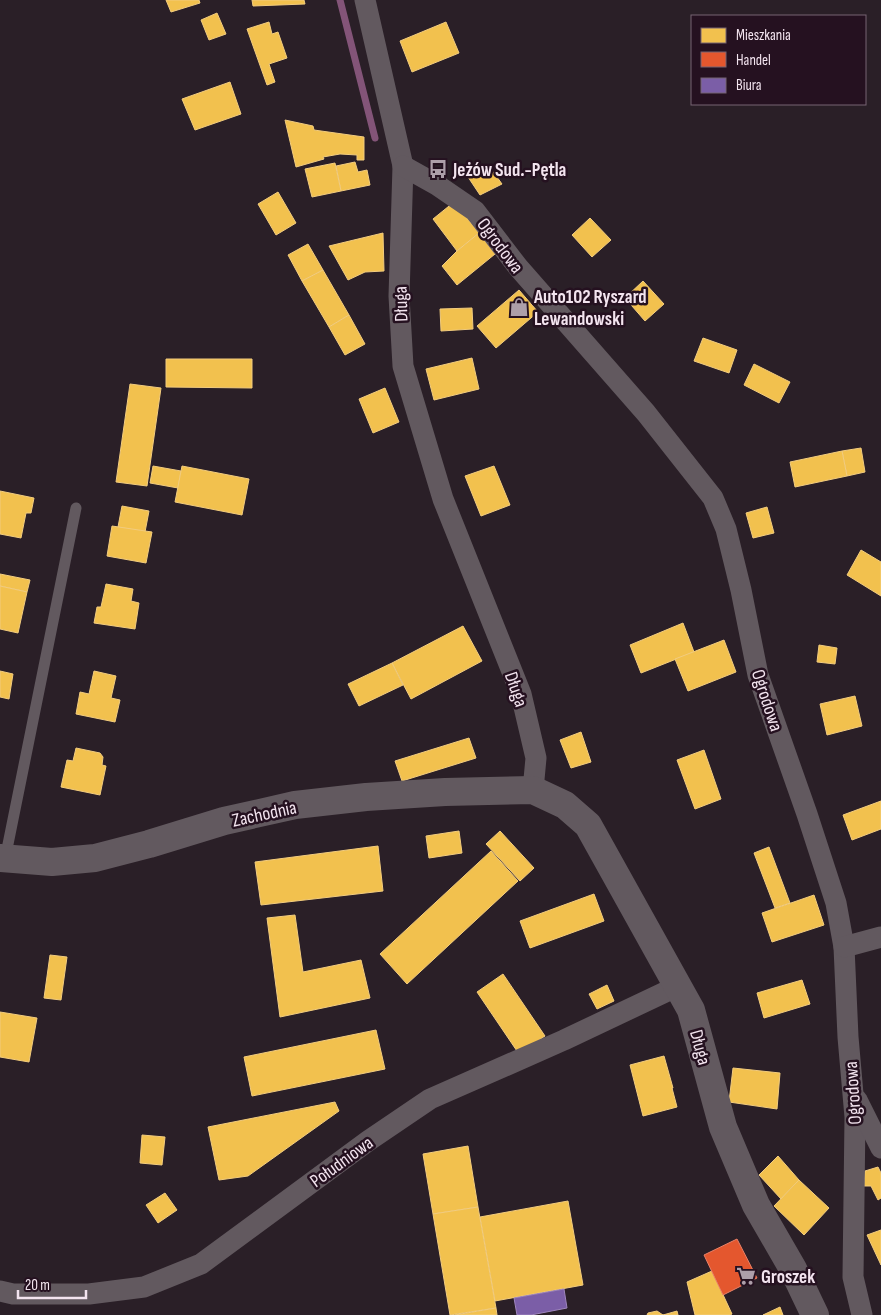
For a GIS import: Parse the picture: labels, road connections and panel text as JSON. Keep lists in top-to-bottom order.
{
  "streets": {
    "street": [
      "Ogrodowa",
      "Długa",
      "Zachodnia",
      "Południowa"
    ]
  },
  "crossings": [
    ["Ogrodowa", "Długa"],
    ["Długa", "Zachodnia"],
    ["Długa", "Południowa"]
  ],
  "places": {
    "bus stop": ["Jeżów Sud.-Pętla"],
    "shop": ["Auto102 Ryszard Lewandowski"],
    "supermarket": ["Groszek"]
  },
  "legend": ["Mieszkania", "Handel", "Biura"],
  "scale_bar": "20 m"
}
